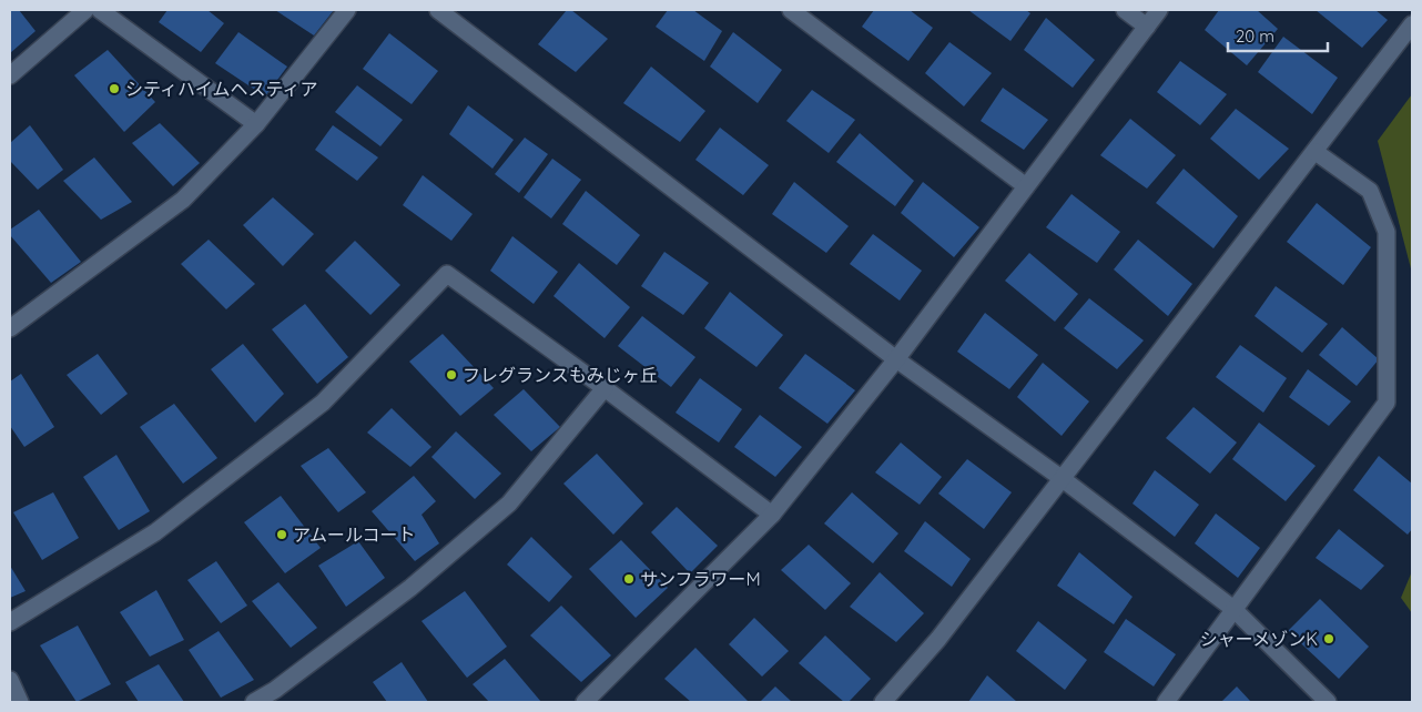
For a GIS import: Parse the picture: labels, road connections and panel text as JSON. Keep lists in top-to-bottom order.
{
  "places": [
    "シティハイムヘスティア",
    "フレグランスもみじヶ丘",
    "アムールコート",
    "サンフラワーM",
    "シャーメゾンK"
  ],
  "scale_bar": "20 m"
}
